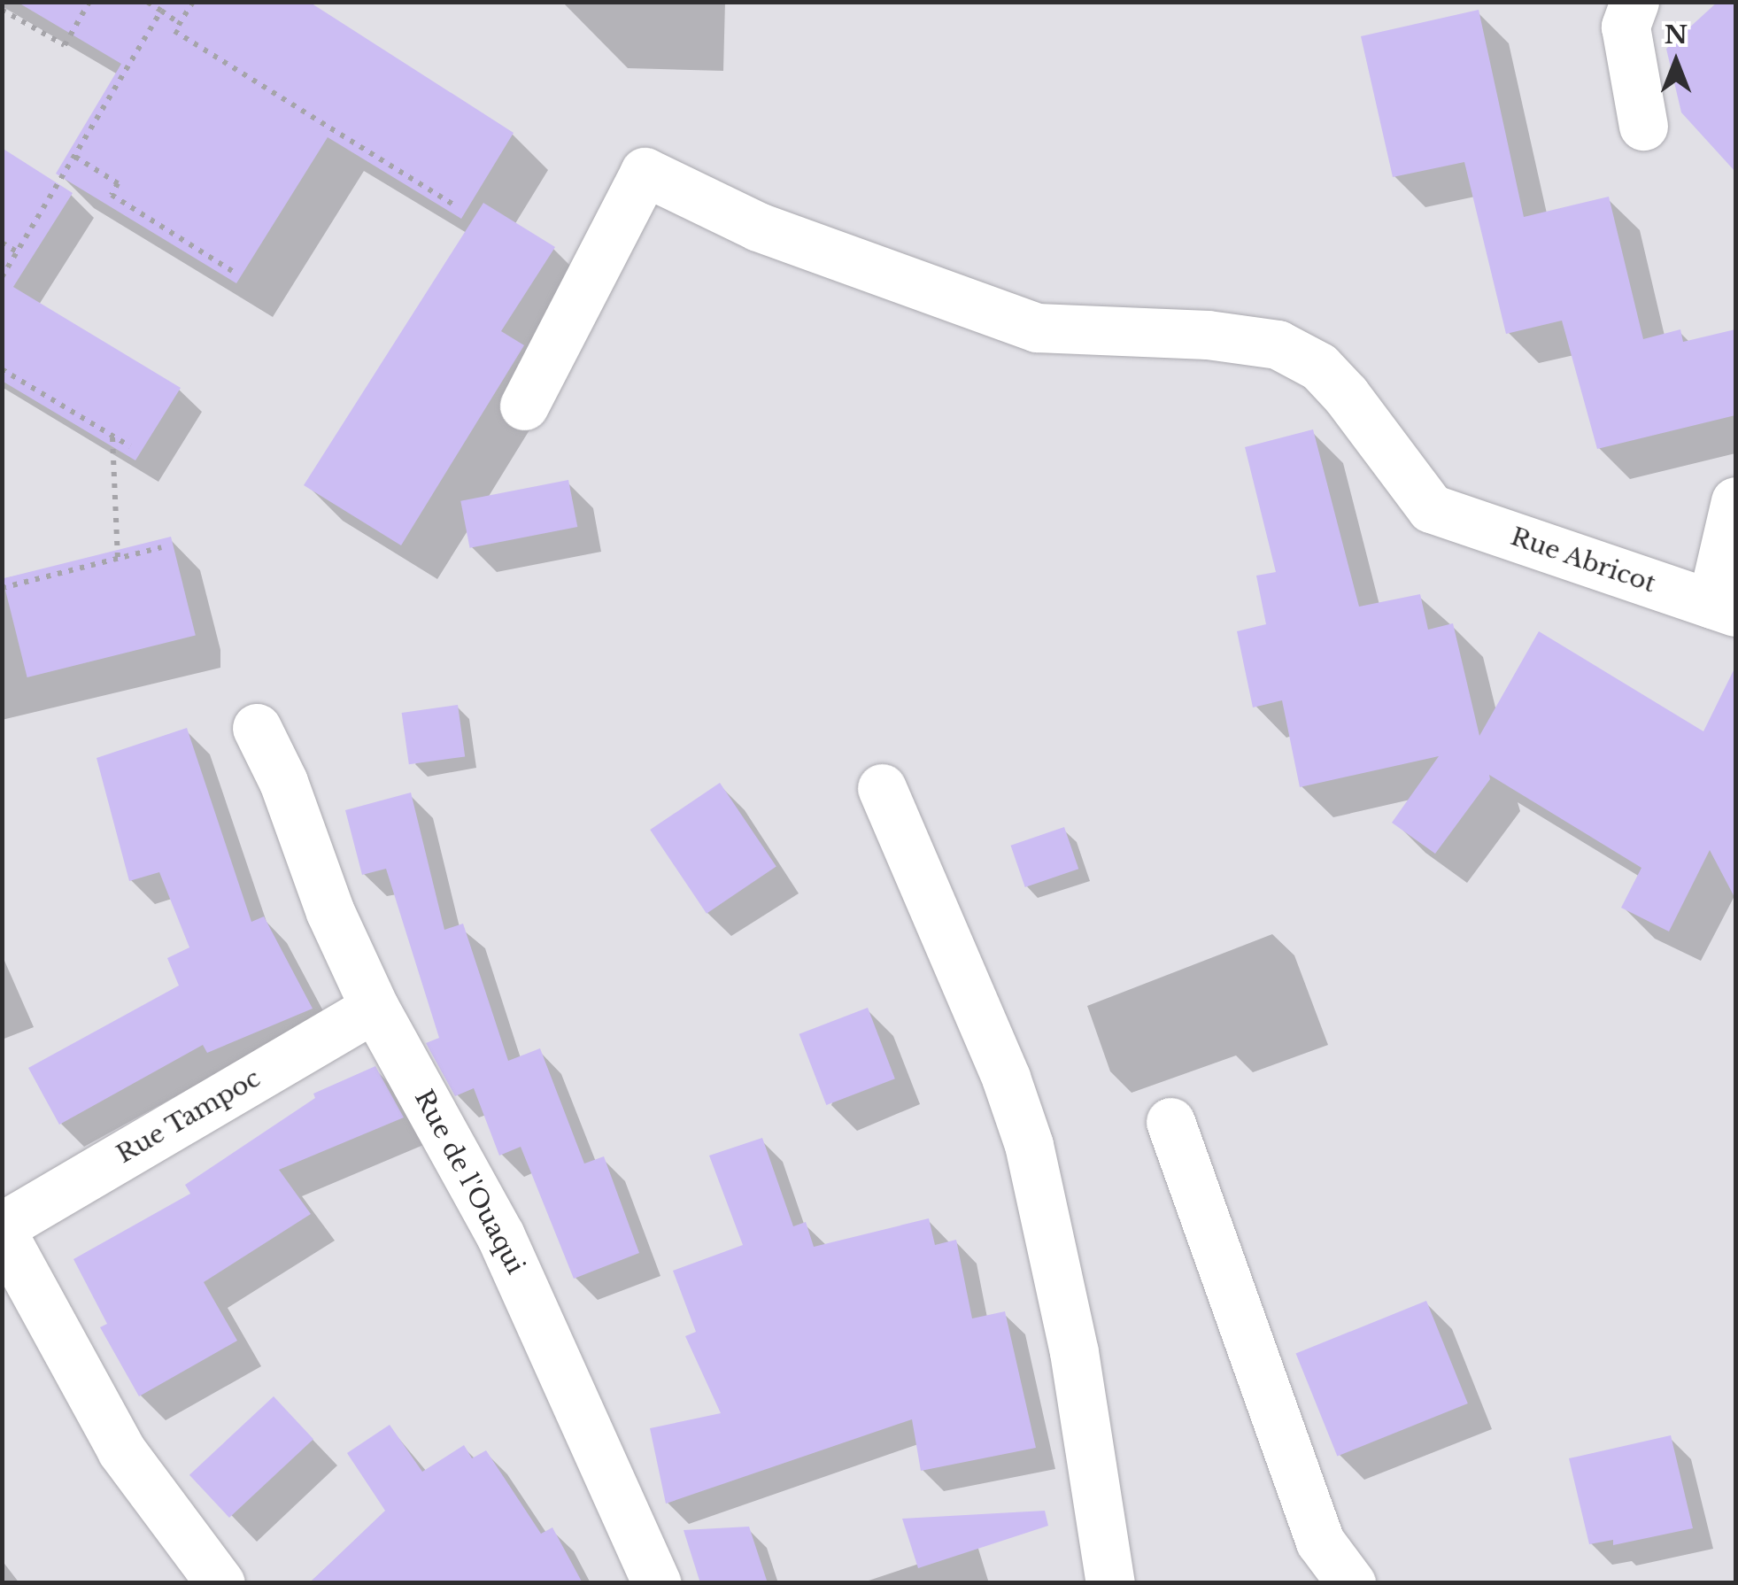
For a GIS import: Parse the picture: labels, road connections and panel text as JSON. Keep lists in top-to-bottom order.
{
  "streets": {
    "street": ["Rue Abricot", "Rue Tampoc", "Rue de l'Ouaqui"]
  },
  "crossings": [
    ["Rue Tampoc", "Rue de l'Ouaqui"]
  ],
  "north": "top"
}
